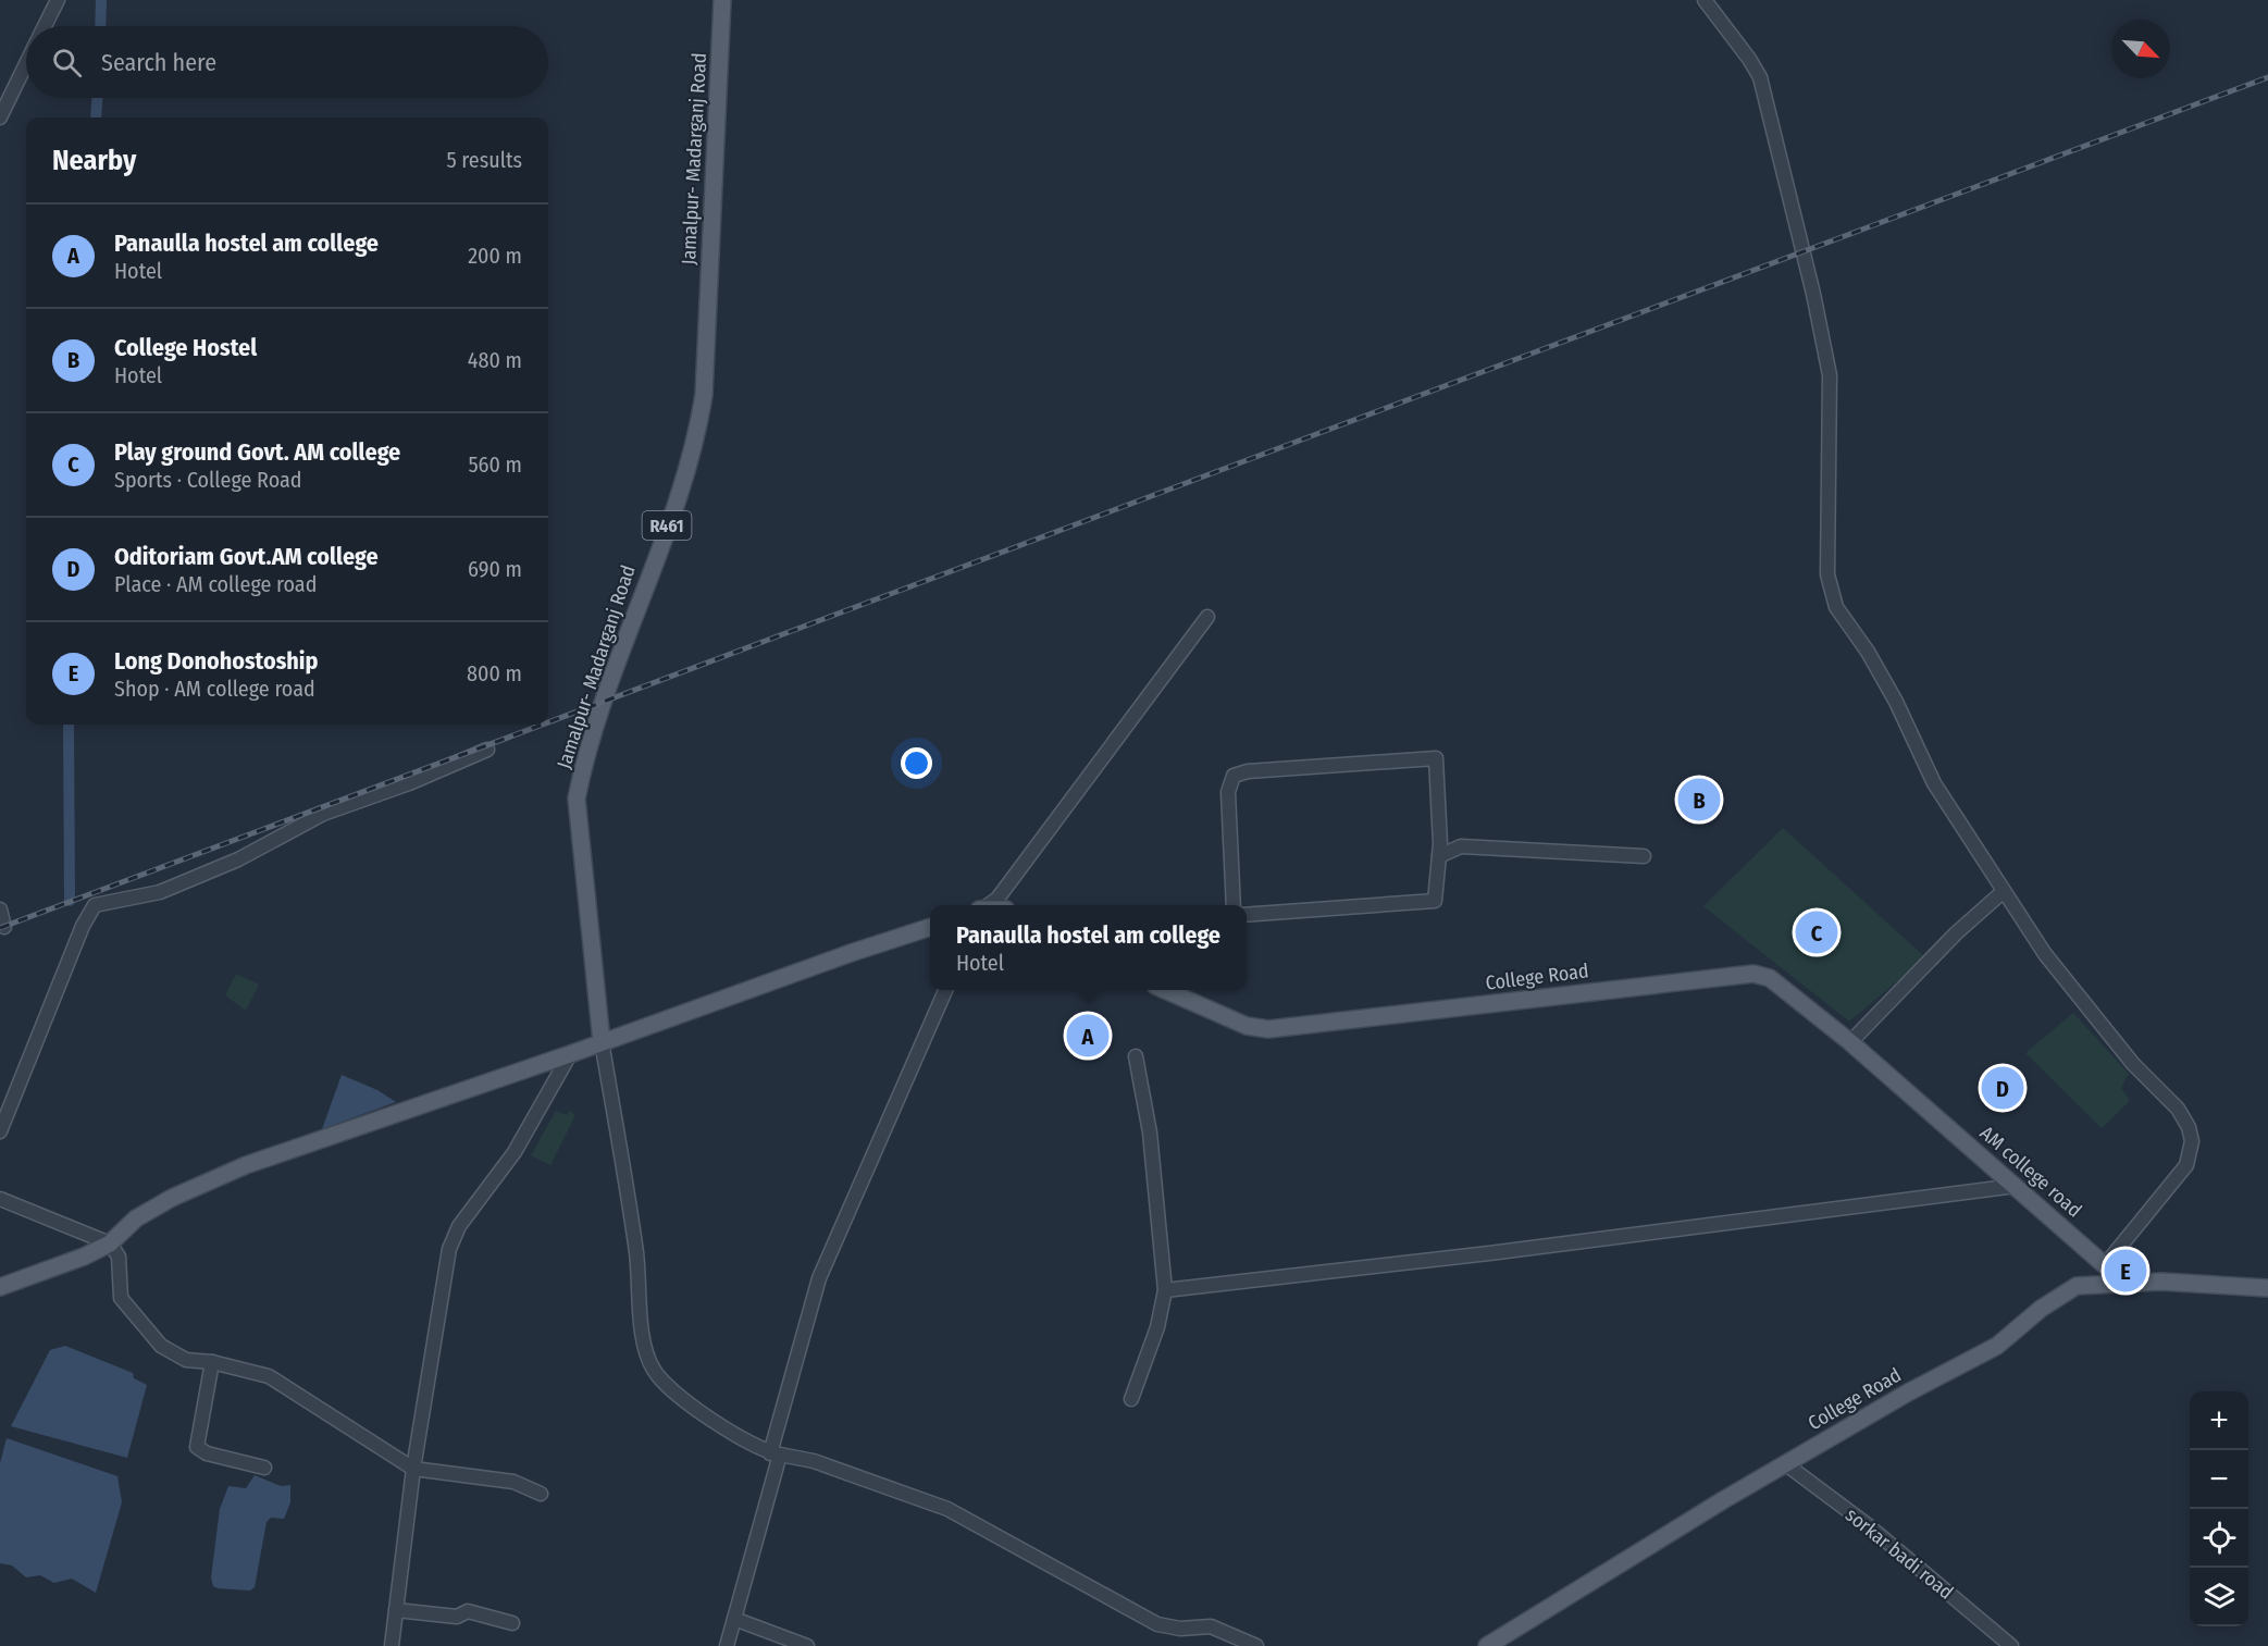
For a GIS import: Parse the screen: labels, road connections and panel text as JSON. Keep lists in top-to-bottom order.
{
  "streets": {
    "main road": [
      "Jamalpur- Madarganj Road",
      "R461",
      "College Road",
      "AM college road"
    ],
    "street": ["sorkar badi road"]
  },
  "crossings": [
    ["College Road", "AM college road"],
    ["College Road", "sorkar badi road"]
  ],
  "north": "bottom right",
  "page": {
    "search": "Search here",
    "heading": ["Nearby", "5 results"],
    "list": [
      {
        "mark": "A",
        "name": "Panaulla hostel am college",
        "note": "Hotel",
        "value": "200 m"
      },
      {
        "mark": "B",
        "name": "College Hostel",
        "note": "Hotel",
        "value": "480 m"
      },
      {
        "mark": "C",
        "name": "Play ground Govt. AM college",
        "note": "Sports · College Road",
        "value": "560 m"
      },
      {
        "mark": "D",
        "name": "Oditoriam Govt.AM college",
        "note": "Place · AM college road",
        "value": "690 m"
      },
      {
        "mark": "E",
        "name": "Long Donohostoship",
        "note": "Shop · AM college road",
        "value": "800 m"
      }
    ],
    "pins": [
      "B",
      "C",
      "A",
      "D",
      "E"
    ],
    "popup": ["Panaulla hostel am college", "Hotel"],
    "map_buttons": ["+", "−"]
  }
}
